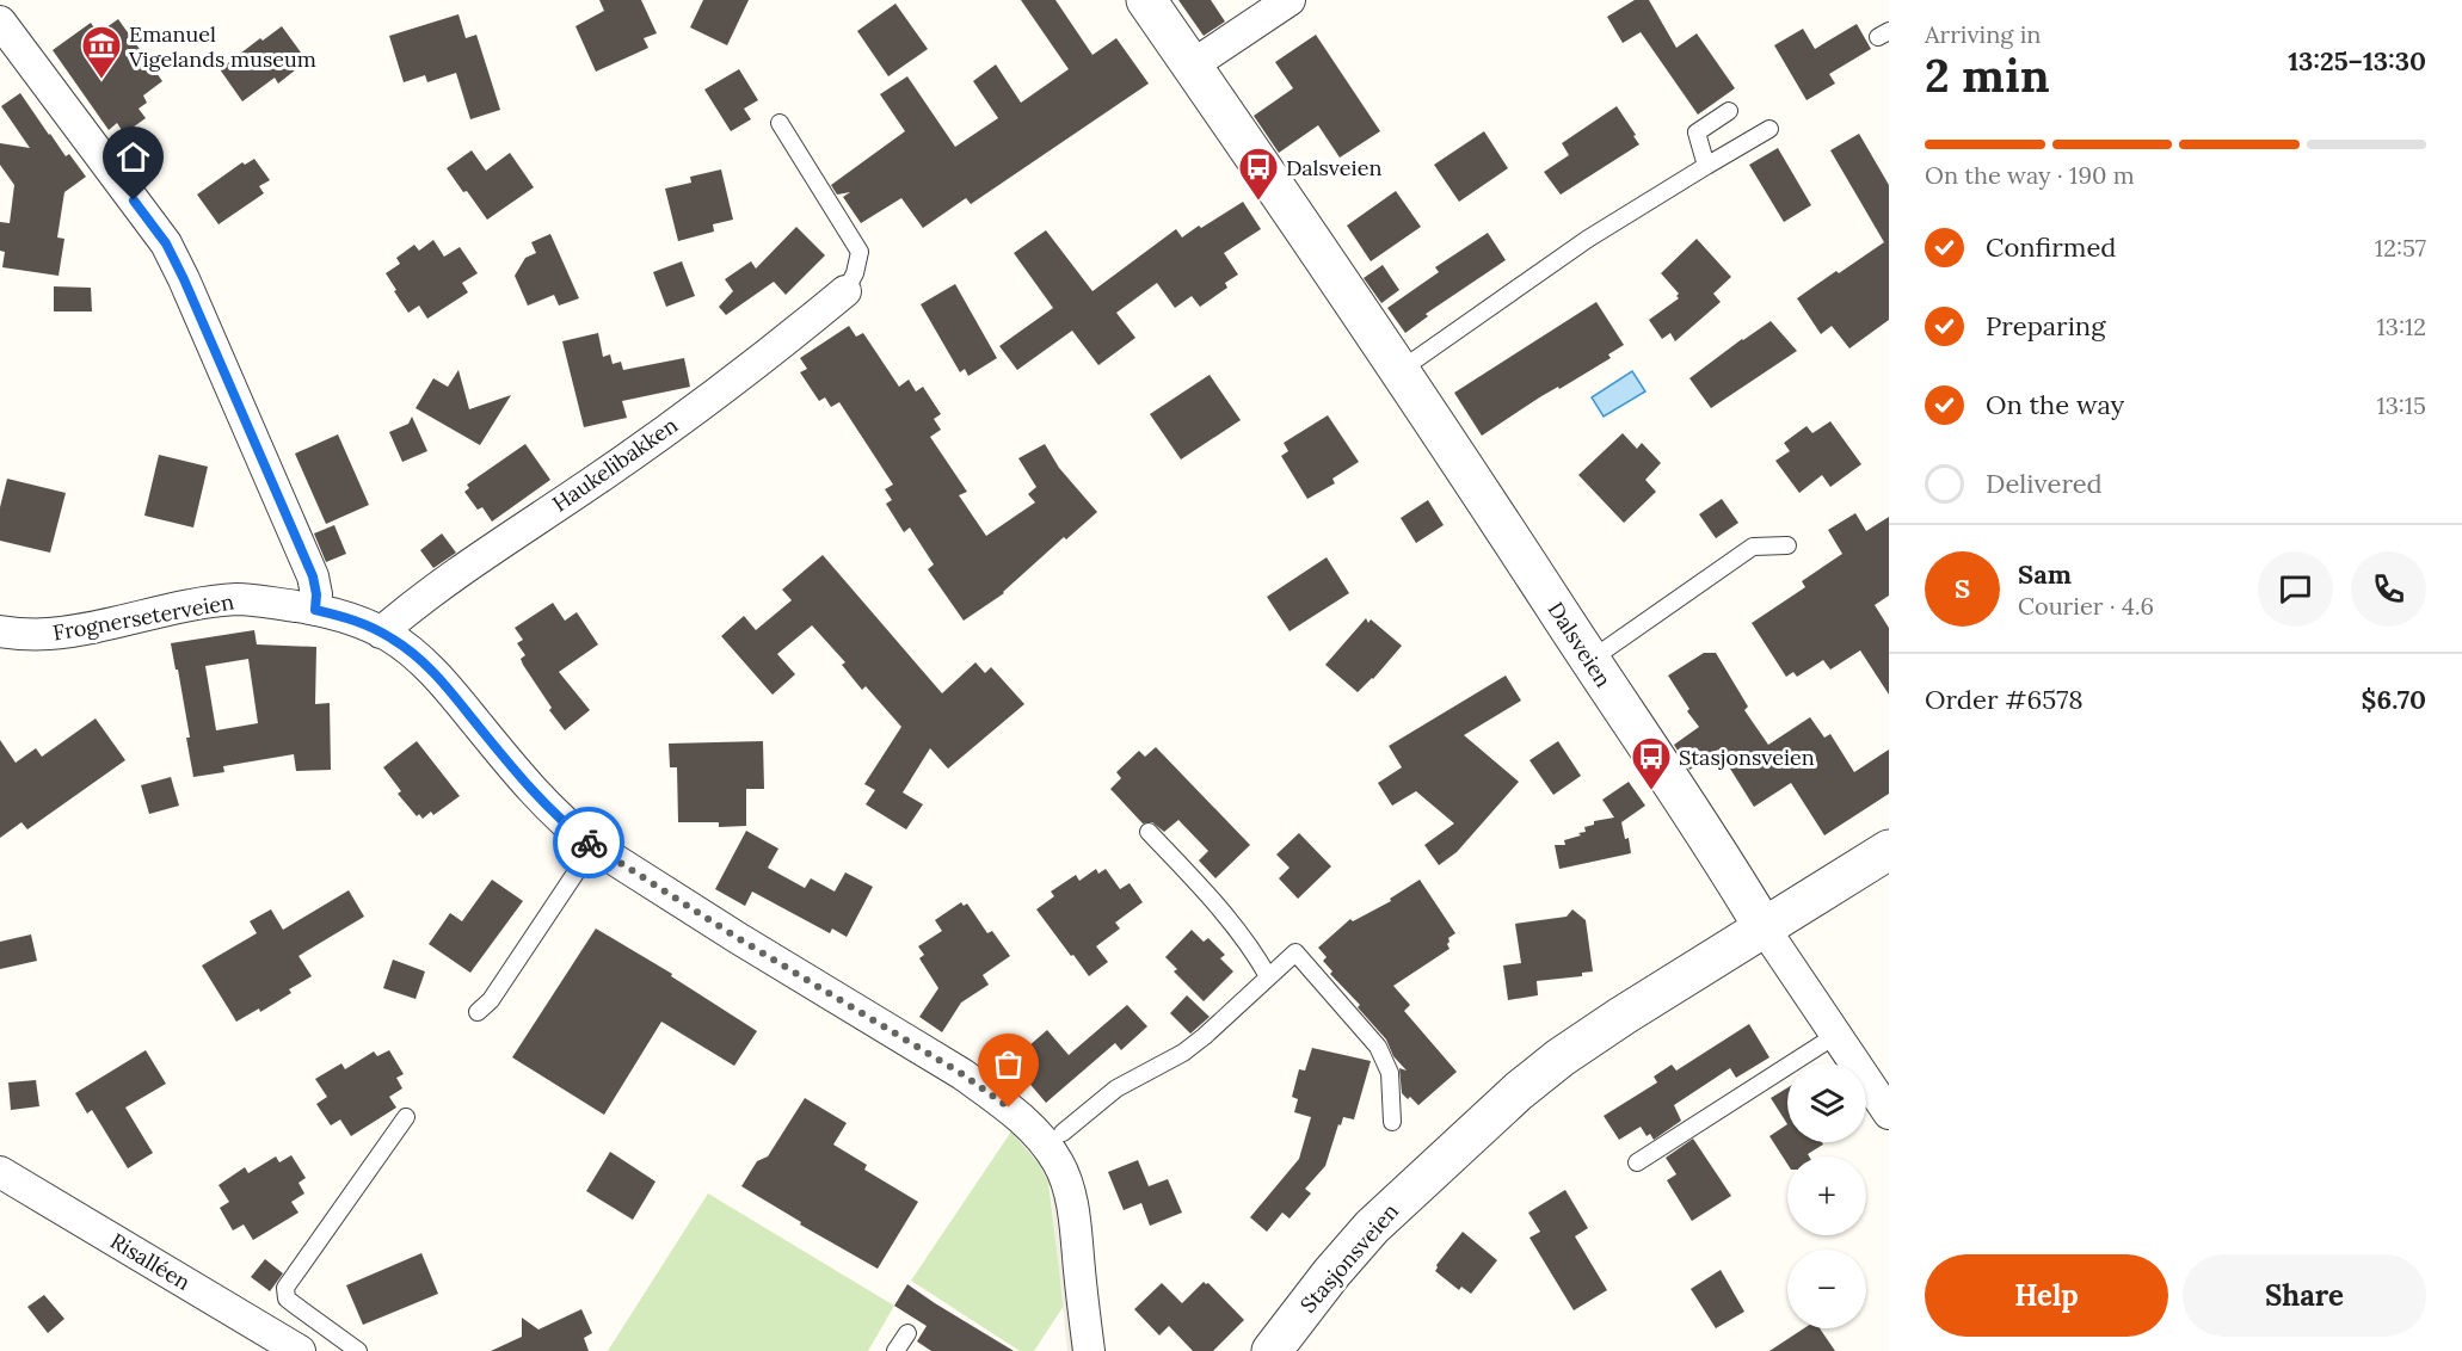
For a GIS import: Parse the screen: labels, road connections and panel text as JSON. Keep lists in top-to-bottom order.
{
  "streets": {
    "street": [
      "Haukelibakken",
      "Frognerseterveien",
      "Dalsveien",
      "Stasjonsveien",
      "Risalléen"
    ]
  },
  "crossings": [
    ["Haukelibakken", "Frognerseterveien"],
    ["Dalsveien", "Stasjonsveien"]
  ],
  "places": {
    "museum": ["Emanuel Vigelands museum"],
    "bus stop": ["Dalsveien", "Stasjonsveien"]
  },
  "page": {
    "heading": ["2 min", "Arriving in", "13:25–13:30"],
    "panel": [
      "Sam",
      "Courier · 4.6",
      "Order #6578",
      "$6.70"
    ],
    "bar": "On the way · 190 m",
    "list": [
      ["Confirmed", "12:57"],
      ["Preparing", "13:12"],
      ["On the way", "13:15"],
      "Delivered"
    ],
    "round": "S",
    "map_buttons": ["+", "−"],
    "buttons": ["Help", "Share"]
  }
}
